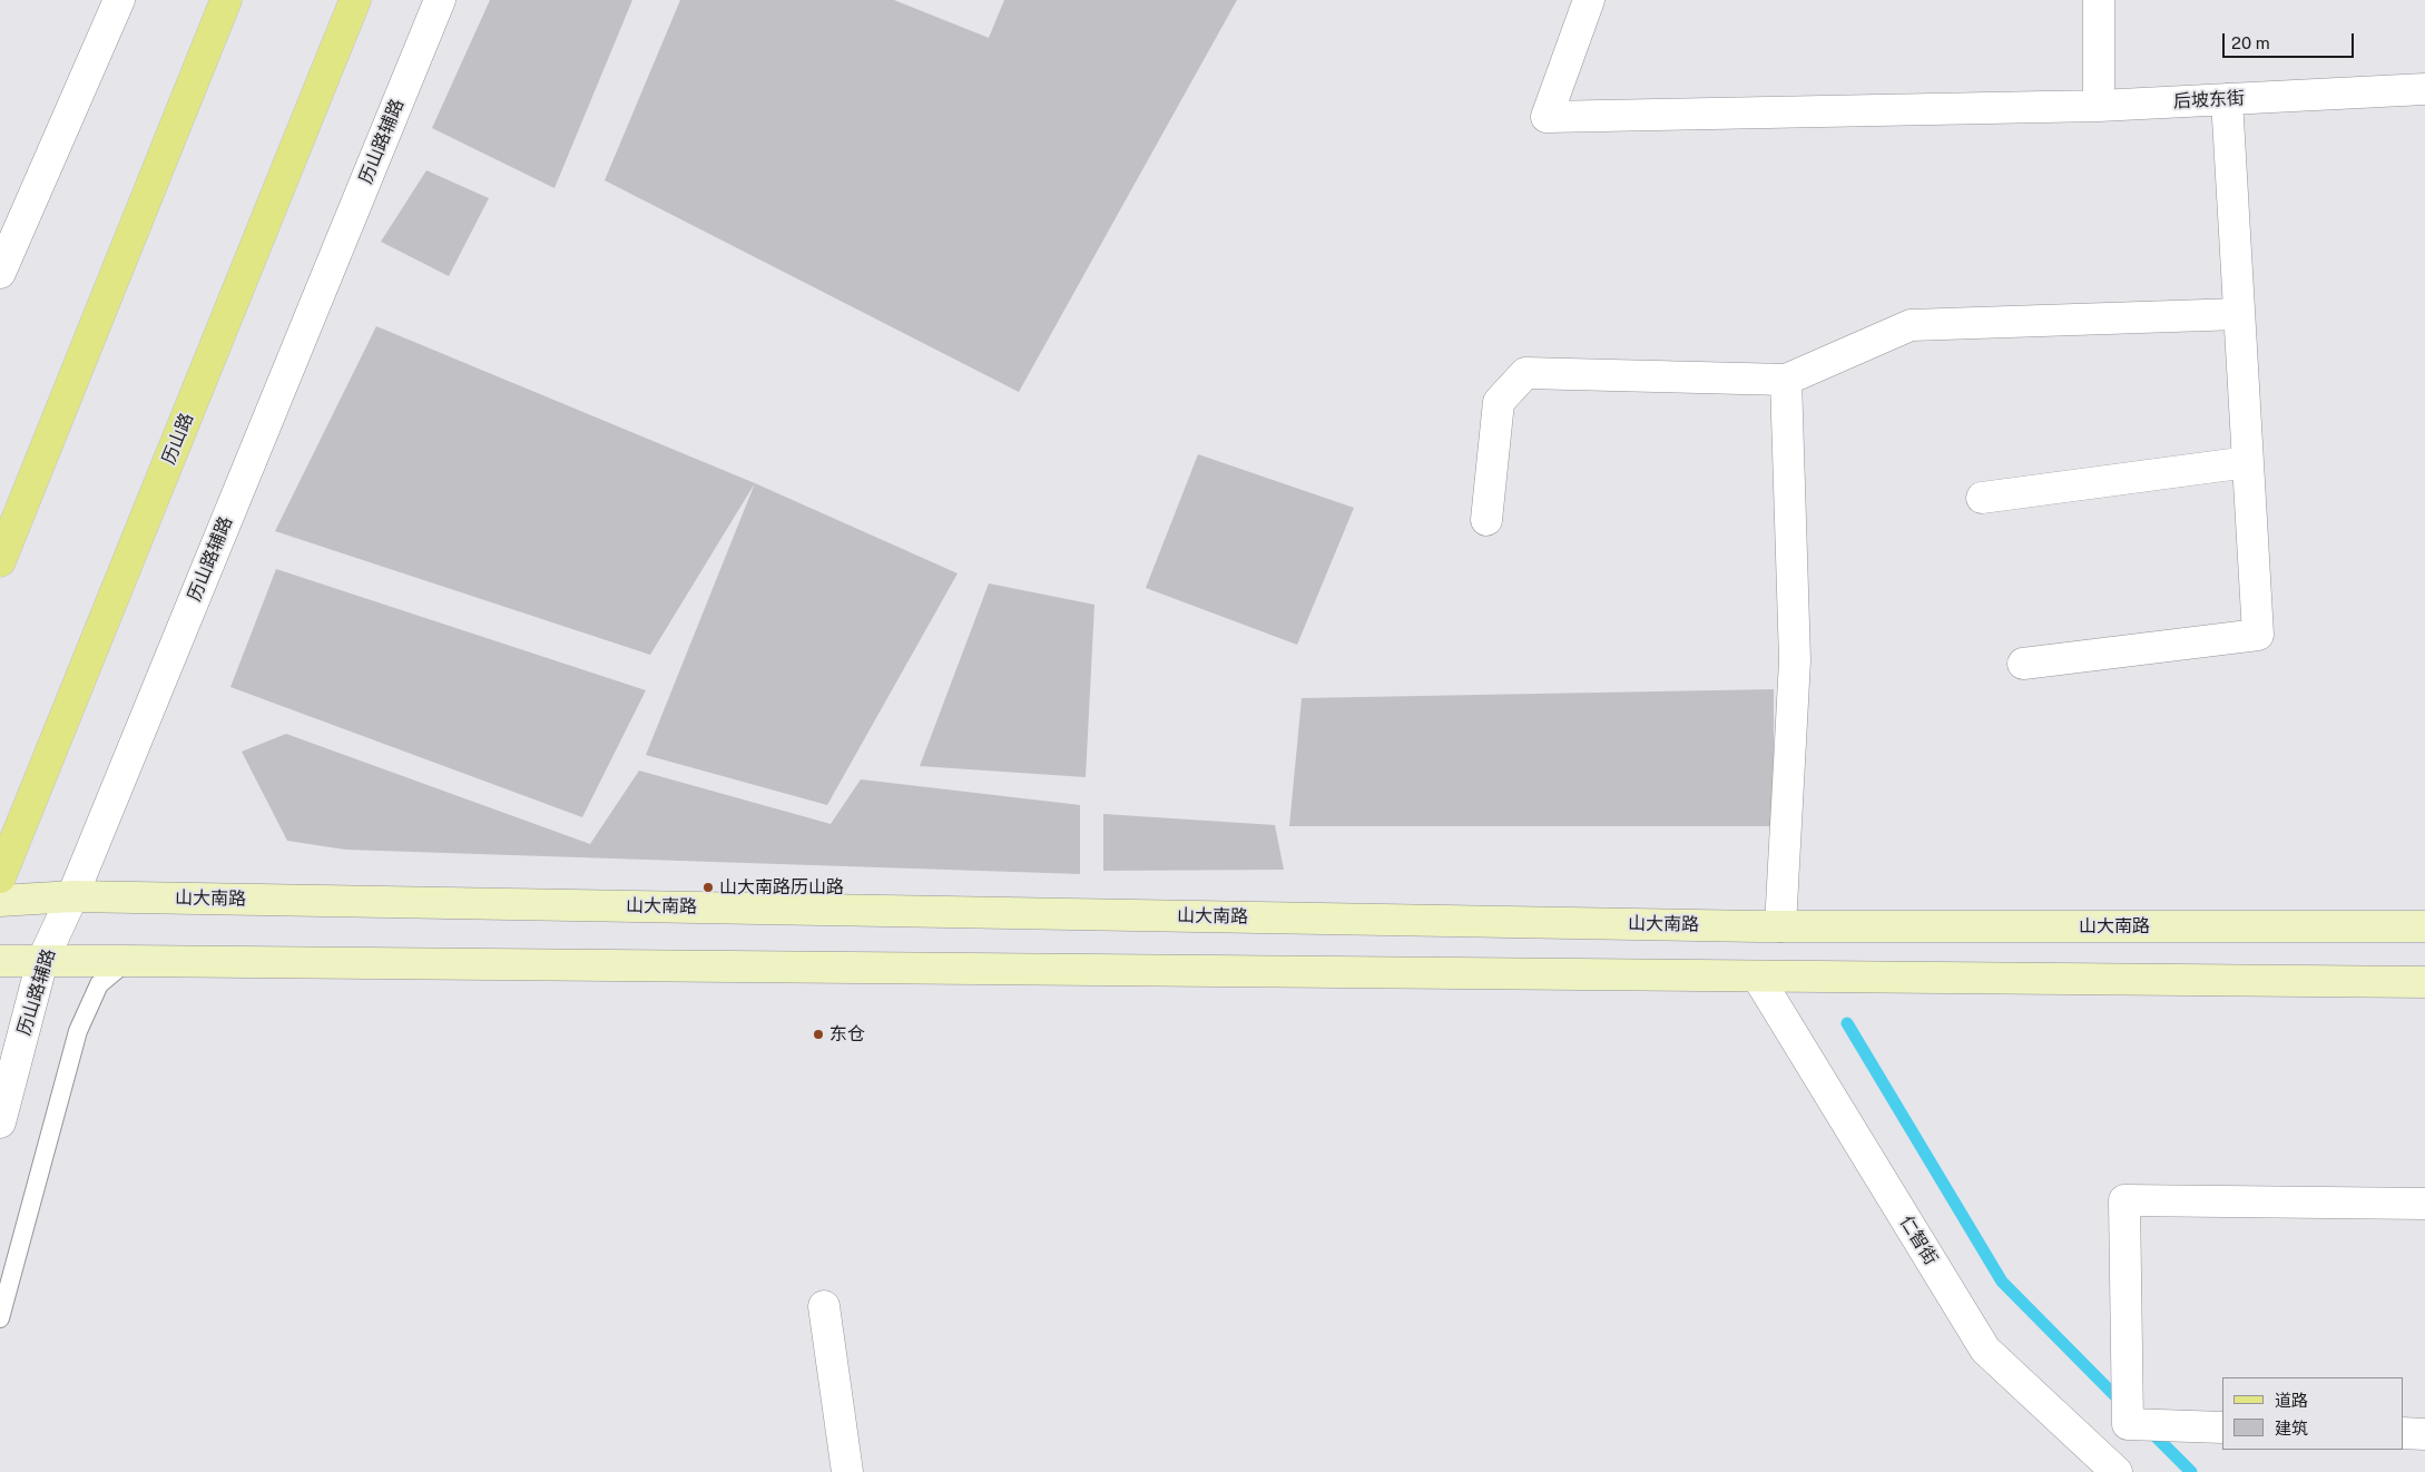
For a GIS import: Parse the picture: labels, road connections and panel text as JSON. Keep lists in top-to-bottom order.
{
  "streets": {
    "main road": ["历山路", "山大南路"],
    "street": ["后坡东街", "历山路辅路", "仁智街"]
  },
  "crossings": [
    ["历山路辅路", "山大南路"]
  ],
  "places": ["山大南路历山路", "东仓"],
  "legend": ["道路", "建筑"],
  "scale_bar": "20 m"
}
